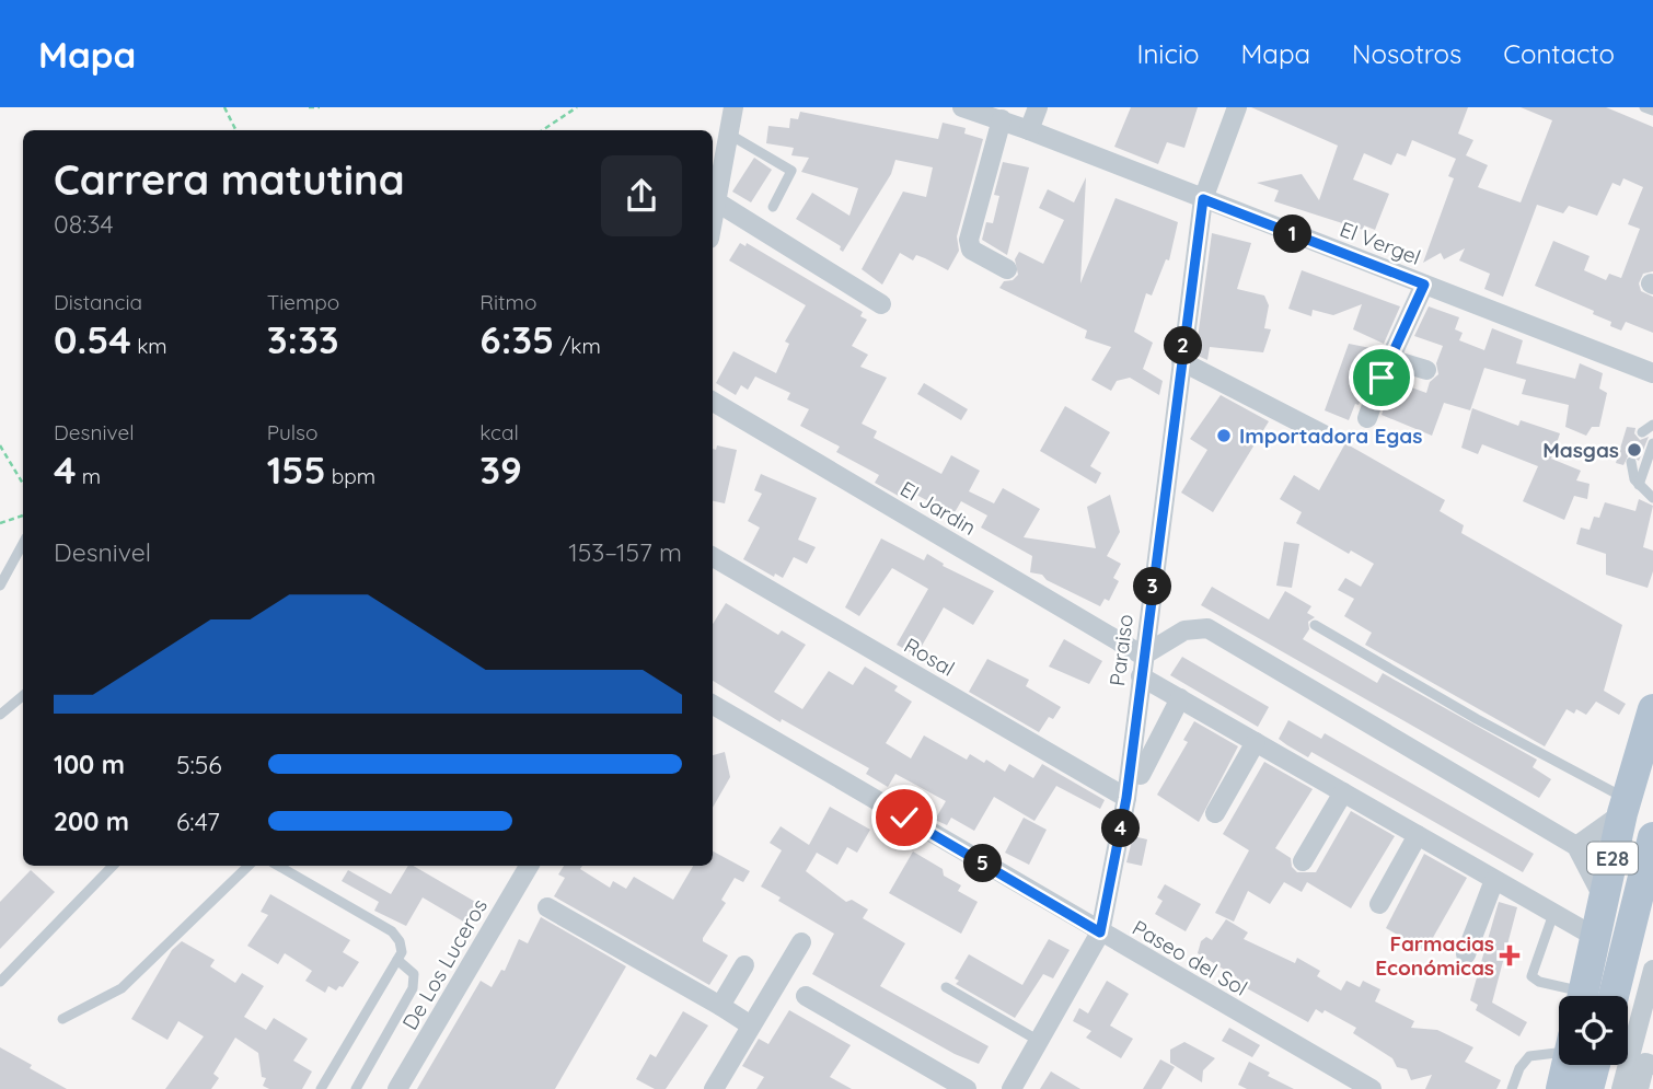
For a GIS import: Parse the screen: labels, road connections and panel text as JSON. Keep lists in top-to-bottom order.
{
  "streets": {
    "main road": ["E28"],
    "street": [
      "El Vergel",
      "El Jardin",
      "Paraiso",
      "Rosal",
      "Paseo del Sol",
      "De Los Luceros"
    ]
  },
  "crossings": [
    ["El Vergel", "Paraiso"],
    ["El Jardin", "Paraiso"],
    ["El Jardin", "E28"],
    ["Paraiso", "Rosal"],
    ["Paraiso", "Paseo del Sol"]
  ],
  "places": {
    "other": ["Importadora Egas", "Masgas"],
    "health": ["Farmacias Económicas"]
  },
  "page": {
    "header": "Mapa",
    "nav": [
      "Inicio",
      "Mapa",
      "Nosotros",
      "Contacto"
    ],
    "heading": ["Carrera matutina", "08:34"],
    "pins": [
      "1",
      "2",
      "3",
      "4",
      "5"
    ],
    "stats": [
      ["Distancia", "0.54 km"],
      ["Tiempo", "3:33"],
      ["Ritmo", "6:35 /km"],
      ["Desnivel", "4 m"],
      ["Pulso", "155 bpm"],
      ["kcal", "39"]
    ],
    "chart": ["Desnivel", "153–157 m"],
    "list": [
      {
        "name": "100 m",
        "note": "5:56"
      },
      {
        "name": "200 m",
        "note": "6:47"
      }
    ]
  }
}
